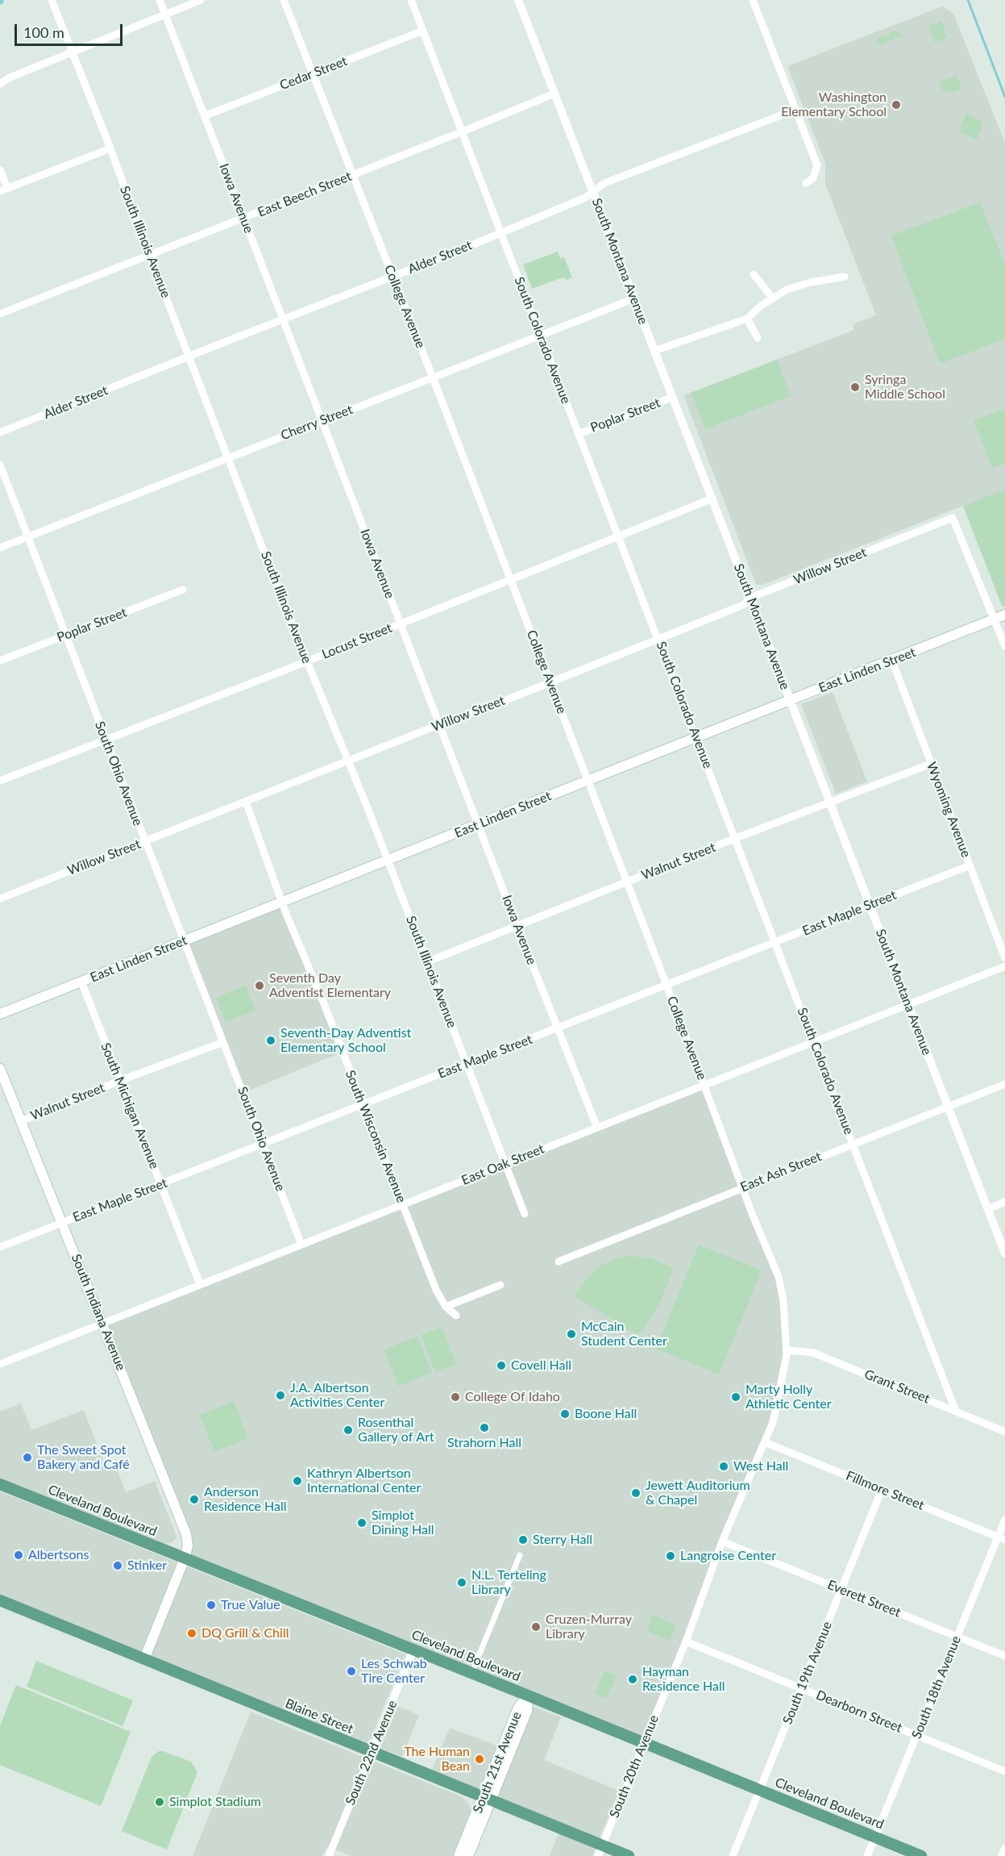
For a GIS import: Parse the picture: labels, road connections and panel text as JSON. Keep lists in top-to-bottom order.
{
  "streets": {
    "main road": [
      "East Linden Street",
      "South Indiana Avenue",
      "Cleveland Boulevard",
      "Blaine Street",
      "South 21st Avenue"
    ],
    "street": [
      "Cedar Street",
      "East Beech Street",
      "Iowa Avenue",
      "South Illinois Avenue",
      "Alder Street",
      "South Montana Avenue",
      "College Avenue",
      "South Colorado Avenue",
      "Poplar Street",
      "Cherry Street",
      "Willow Street",
      "Locust Street",
      "South Ohio Avenue",
      "Wyoming Avenue",
      "Walnut Street",
      "East Maple Street",
      "South Michigan Avenue",
      "South Wisconsin Avenue",
      "East Oak Street",
      "East Ash Street",
      "Grant Street",
      "Fillmore Street",
      "Everett Street",
      "South 19th Avenue",
      "South 18th Avenue",
      "Dearborn Street",
      "South 22nd Avenue",
      "South 20th Avenue"
    ]
  },
  "crossings": [
    ["Cedar Street", "Iowa Avenue"],
    ["Cedar Street", "College Avenue"],
    ["Cedar Street", "South Colorado Avenue"],
    ["East Beech Street", "Iowa Avenue"],
    ["East Beech Street", "South Illinois Avenue"],
    ["East Beech Street", "South Montana Avenue"],
    ["East Beech Street", "College Avenue"],
    ["East Beech Street", "South Colorado Avenue"],
    ["Iowa Avenue", "Alder Street"],
    ["Iowa Avenue", "Cherry Street"],
    ["Iowa Avenue", "Willow Street"],
    ["Iowa Avenue", "Locust Street"],
    ["Iowa Avenue", "East Linden Street"],
    ["Iowa Avenue", "Walnut Street"],
    ["Iowa Avenue", "East Maple Street"],
    ["Iowa Avenue", "East Oak Street"],
    ["South Illinois Avenue", "Alder Street"],
    ["South Illinois Avenue", "Cherry Street"],
    ["South Illinois Avenue", "Willow Street"],
    ["South Illinois Avenue", "Locust Street"],
    ["South Illinois Avenue", "East Linden Street"],
    ["South Illinois Avenue", "Walnut Street"],
    ["South Illinois Avenue", "East Maple Street"],
    ["South Illinois Avenue", "East Oak Street"],
    ["Alder Street", "South Montana Avenue"],
    ["Alder Street", "College Avenue"],
    ["Alder Street", "South Colorado Avenue"],
    ["South Montana Avenue", "Poplar Street"],
    ["South Montana Avenue", "Cherry Street"],
    ["South Montana Avenue", "Willow Street"],
    ["South Montana Avenue", "Locust Street"],
    ["South Montana Avenue", "East Linden Street"],
    ["South Montana Avenue", "Walnut Street"],
    ["South Montana Avenue", "East Maple Street"],
    ["South Montana Avenue", "East Oak Street"],
    ["South Montana Avenue", "East Ash Street"],
    ["College Avenue", "Cherry Street"],
    ["College Avenue", "Willow Street"],
    ["College Avenue", "Locust Street"],
    ["College Avenue", "East Linden Street"],
    ["College Avenue", "Walnut Street"],
    ["College Avenue", "East Maple Street"],
    ["College Avenue", "East Oak Street"],
    ["College Avenue", "East Ash Street"],
    ["College Avenue", "Grant Street"],
    ["College Avenue", "South 20th Avenue"],
    ["South Colorado Avenue", "Poplar Street"],
    ["South Colorado Avenue", "Cherry Street"],
    ["South Colorado Avenue", "Willow Street"],
    ["South Colorado Avenue", "Locust Street"],
    ["South Colorado Avenue", "East Linden Street"],
    ["South Colorado Avenue", "Walnut Street"],
    ["South Colorado Avenue", "East Maple Street"],
    ["South Colorado Avenue", "East Oak Street"],
    ["South Colorado Avenue", "East Ash Street"],
    ["South Colorado Avenue", "Grant Street"],
    ["Poplar Street", "South Ohio Avenue"],
    ["Cherry Street", "South Ohio Avenue"],
    ["Willow Street", "East Linden Street"],
    ["Willow Street", "South Ohio Avenue"],
    ["Willow Street", "South Wisconsin Avenue"],
    ["Locust Street", "South Ohio Avenue"],
    ["East Linden Street", "South Ohio Avenue"],
    ["East Linden Street", "Wyoming Avenue"],
    ["East Linden Street", "South Michigan Avenue"],
    ["East Linden Street", "South Wisconsin Avenue"],
    ["South Ohio Avenue", "Walnut Street"],
    ["South Ohio Avenue", "East Maple Street"],
    ["South Ohio Avenue", "East Oak Street"],
    ["Wyoming Avenue", "Walnut Street"],
    ["Wyoming Avenue", "East Maple Street"],
    ["Walnut Street", "South Michigan Avenue"],
    ["Walnut Street", "South Indiana Avenue"],
    ["East Maple Street", "South Michigan Avenue"],
    ["East Maple Street", "South Wisconsin Avenue"],
    ["East Maple Street", "South Indiana Avenue"],
    ["South Michigan Avenue", "East Oak Street"],
    ["South Wisconsin Avenue", "East Oak Street"],
    ["East Oak Street", "South Indiana Avenue"],
    ["South Indiana Avenue", "Cleveland Boulevard"],
    ["South Indiana Avenue", "Blaine Street"],
    ["Grant Street", "South 20th Avenue"],
    ["Fillmore Street", "South 19th Avenue"],
    ["Fillmore Street", "South 18th Avenue"],
    ["Fillmore Street", "South 20th Avenue"],
    ["Cleveland Boulevard", "South 19th Avenue"],
    ["Cleveland Boulevard", "South 18th Avenue"],
    ["Cleveland Boulevard", "South 22nd Avenue"],
    ["Cleveland Boulevard", "South 21st Avenue"],
    ["Cleveland Boulevard", "South 20th Avenue"],
    ["Everett Street", "South 19th Avenue"],
    ["Everett Street", "South 18th Avenue"],
    ["Everett Street", "South 20th Avenue"],
    ["South 19th Avenue", "Dearborn Street"],
    ["South 18th Avenue", "Dearborn Street"],
    ["Dearborn Street", "South 20th Avenue"],
    ["Blaine Street", "South 22nd Avenue"],
    ["Blaine Street", "South 21st Avenue"],
    ["Blaine Street", "South 20th Avenue"]
  ],
  "places": [
    "Washington Elementary School",
    "Syringa Middle School",
    "Seventh Day Adventist Elementary",
    "Seventh-Day Adventist Elementary School",
    "McCain Student Center",
    "Covell Hall",
    "J.A. Albertson Activities Center",
    "College Of Idaho",
    "Marty Holly Athletic Center",
    "Boone Hall",
    "Strahorn Hall",
    "Rosenthal Gallery of Art",
    "The Sweet Spot Bakery and Café",
    "West Hall",
    "Kathryn Albertson International Center",
    "Jewett Auditorium & Chapel",
    "Anderson Residence Hall",
    "Simplot Dining Hall",
    "Sterry Hall",
    "Albertsons",
    "Langroise Center",
    "Stinker",
    "N.L. Terteling Library",
    "True Value",
    "Cruzen-Murray Library",
    "DQ Grill & Chill",
    "Les Schwab Tire Center",
    "Hayman Residence Hall",
    "The Human Bean",
    "Simplot Stadium"
  ],
  "scale_bar": "100 m"
}
